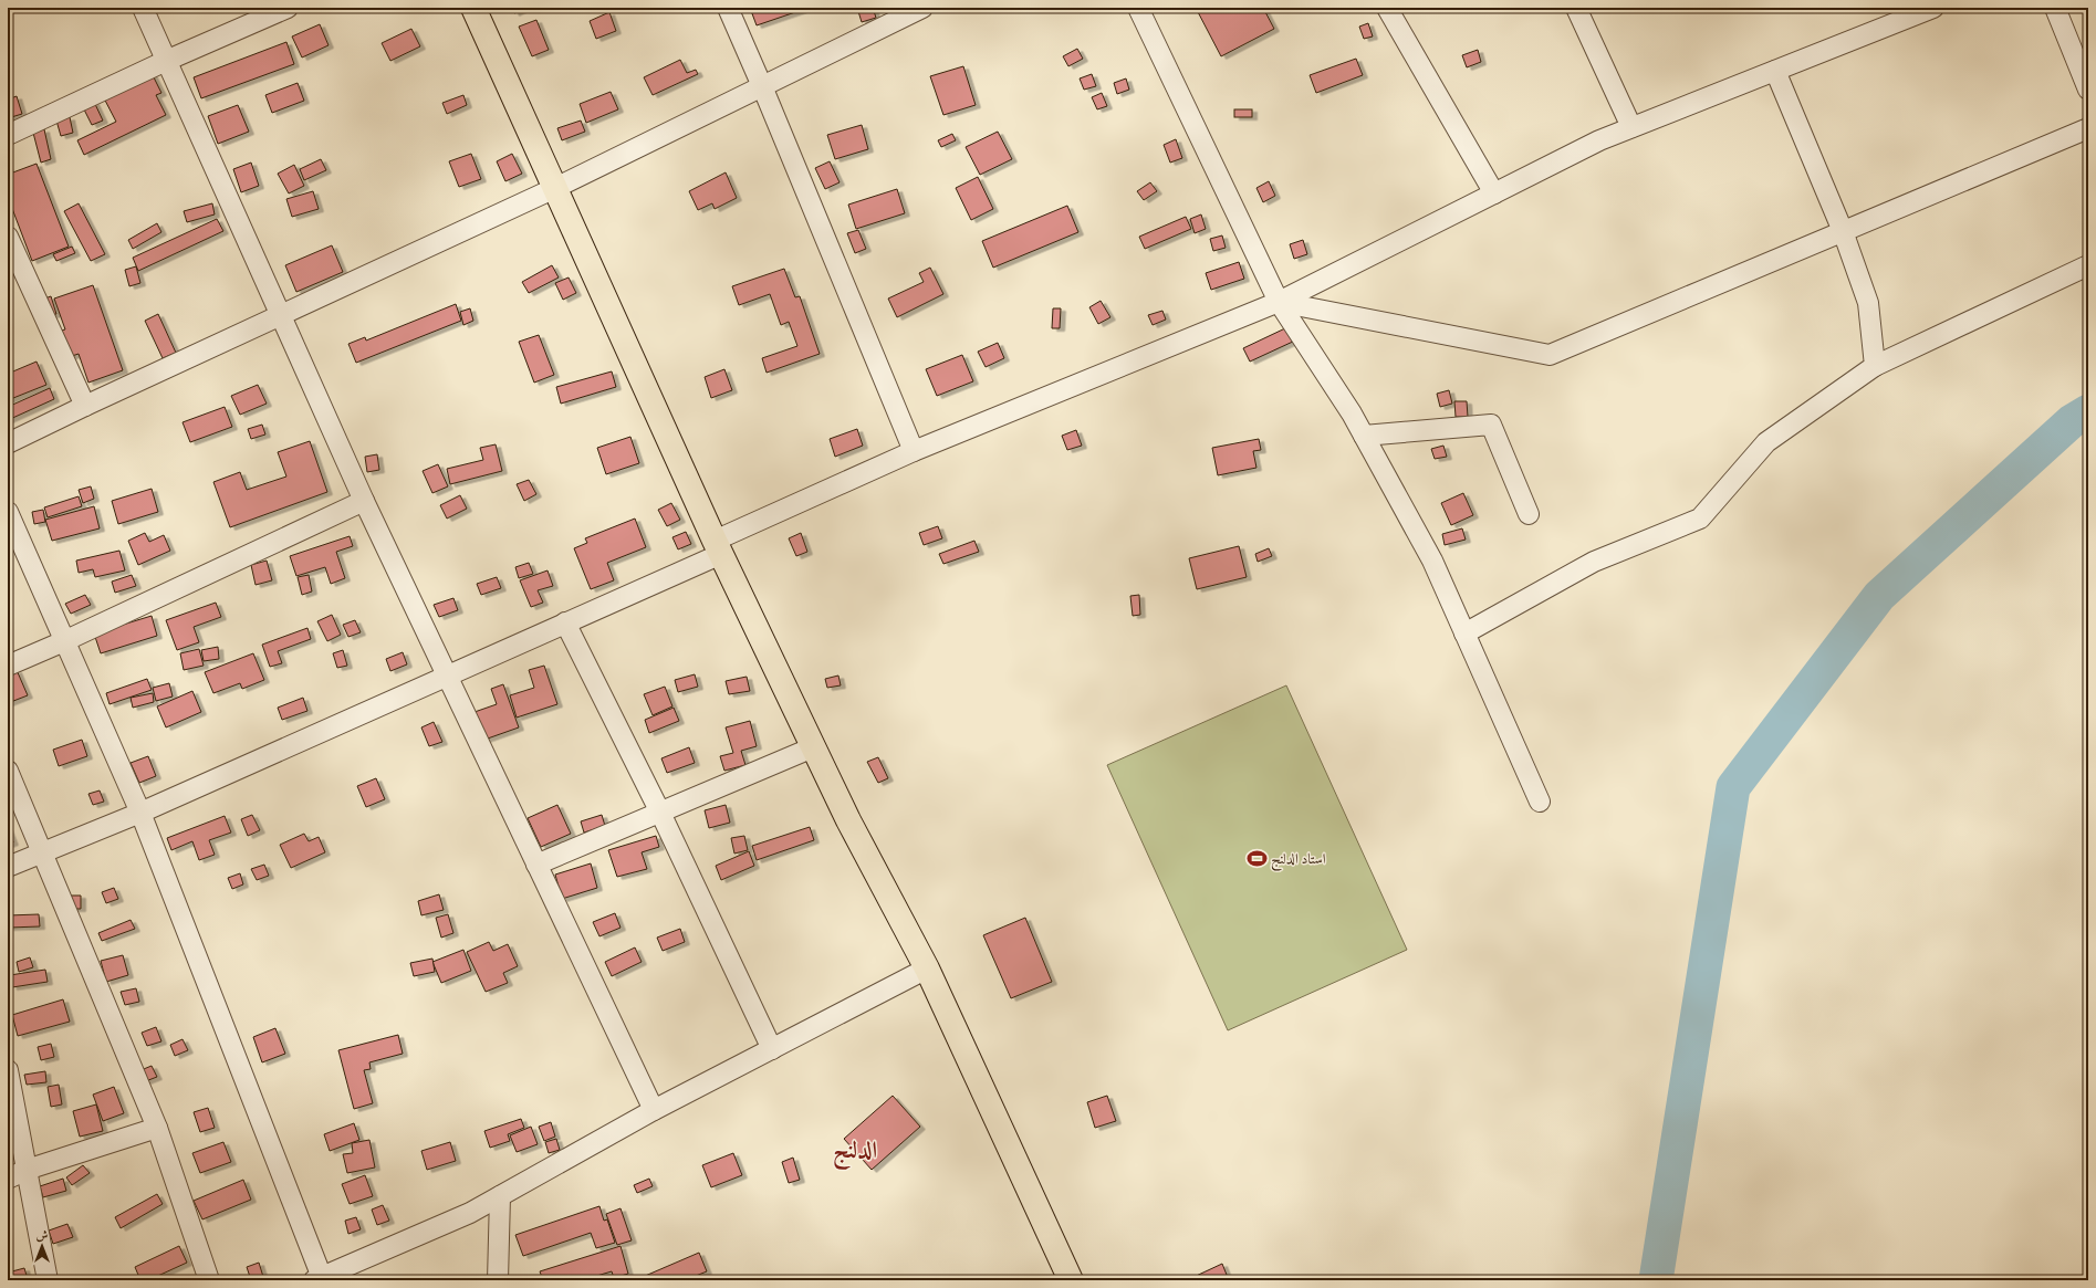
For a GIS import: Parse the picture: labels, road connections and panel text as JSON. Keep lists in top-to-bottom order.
{
  "districts": ["الدلنج"],
  "places": {
    "sports": ["استاد الدلنج"]
  },
  "north": "top"
}
